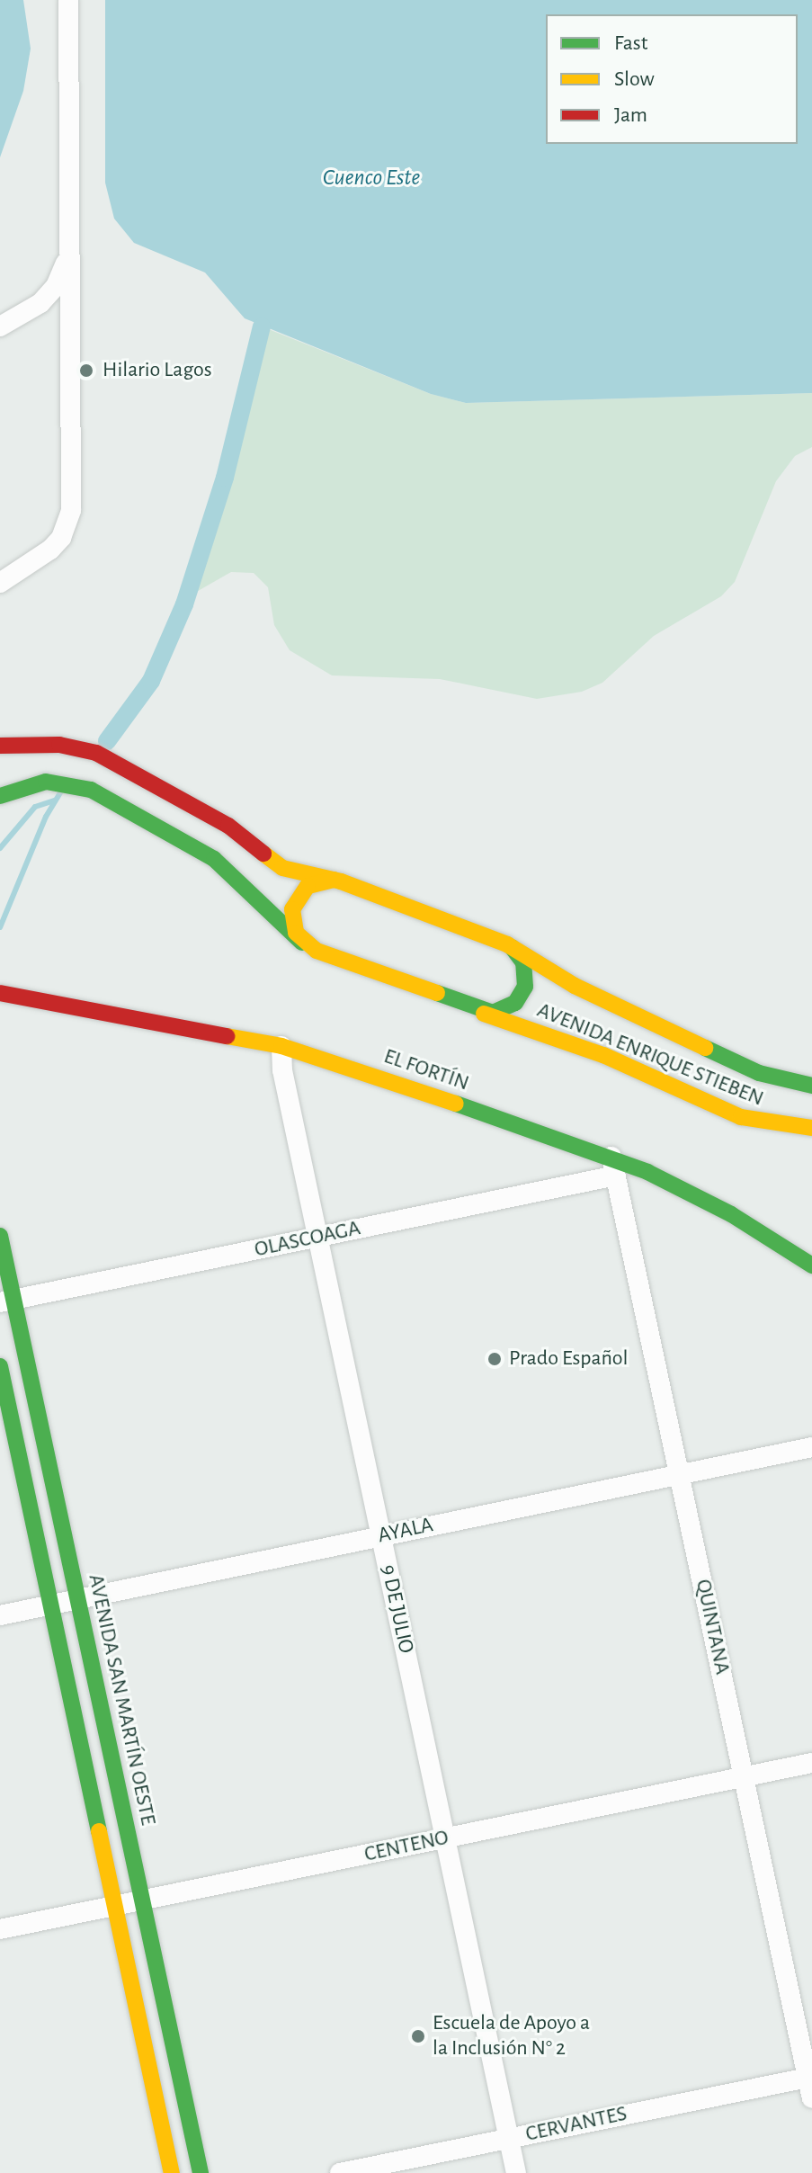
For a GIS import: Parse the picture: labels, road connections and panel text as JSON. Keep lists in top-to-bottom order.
{
  "streets": {
    "main road": ["AVENIDA ENRIQUE STIEBEN", "EL FORTÍN", "AVENIDA SAN MARTÍN OESTE"],
    "street": [
      "OLASCOAGA",
      "AYALA",
      "9 DE JULIO",
      "QUINTANA",
      "CENTENO",
      "CERVANTES"
    ]
  },
  "crossings": [
    ["EL FORTÍN", "OLASCOAGA"],
    ["EL FORTÍN", "9 DE JULIO"],
    ["EL FORTÍN", "QUINTANA"],
    ["OLASCOAGA", "9 DE JULIO"],
    ["OLASCOAGA", "QUINTANA"],
    ["OLASCOAGA", "AVENIDA SAN MARTÍN OESTE"],
    ["AYALA", "9 DE JULIO"],
    ["AYALA", "QUINTANA"],
    ["AYALA", "AVENIDA SAN MARTÍN OESTE"],
    ["9 DE JULIO", "CENTENO"],
    ["9 DE JULIO", "CERVANTES"],
    ["QUINTANA", "CENTENO"],
    ["QUINTANA", "CERVANTES"],
    ["AVENIDA SAN MARTÍN OESTE", "CENTENO"]
  ],
  "water": ["Cuenco Este"],
  "places": ["Hilario Lagos", "Prado Español", "Escuela de Apoyo a la Inclusión N° 2"],
  "legend": ["Fast", "Slow", "Jam"]
}
